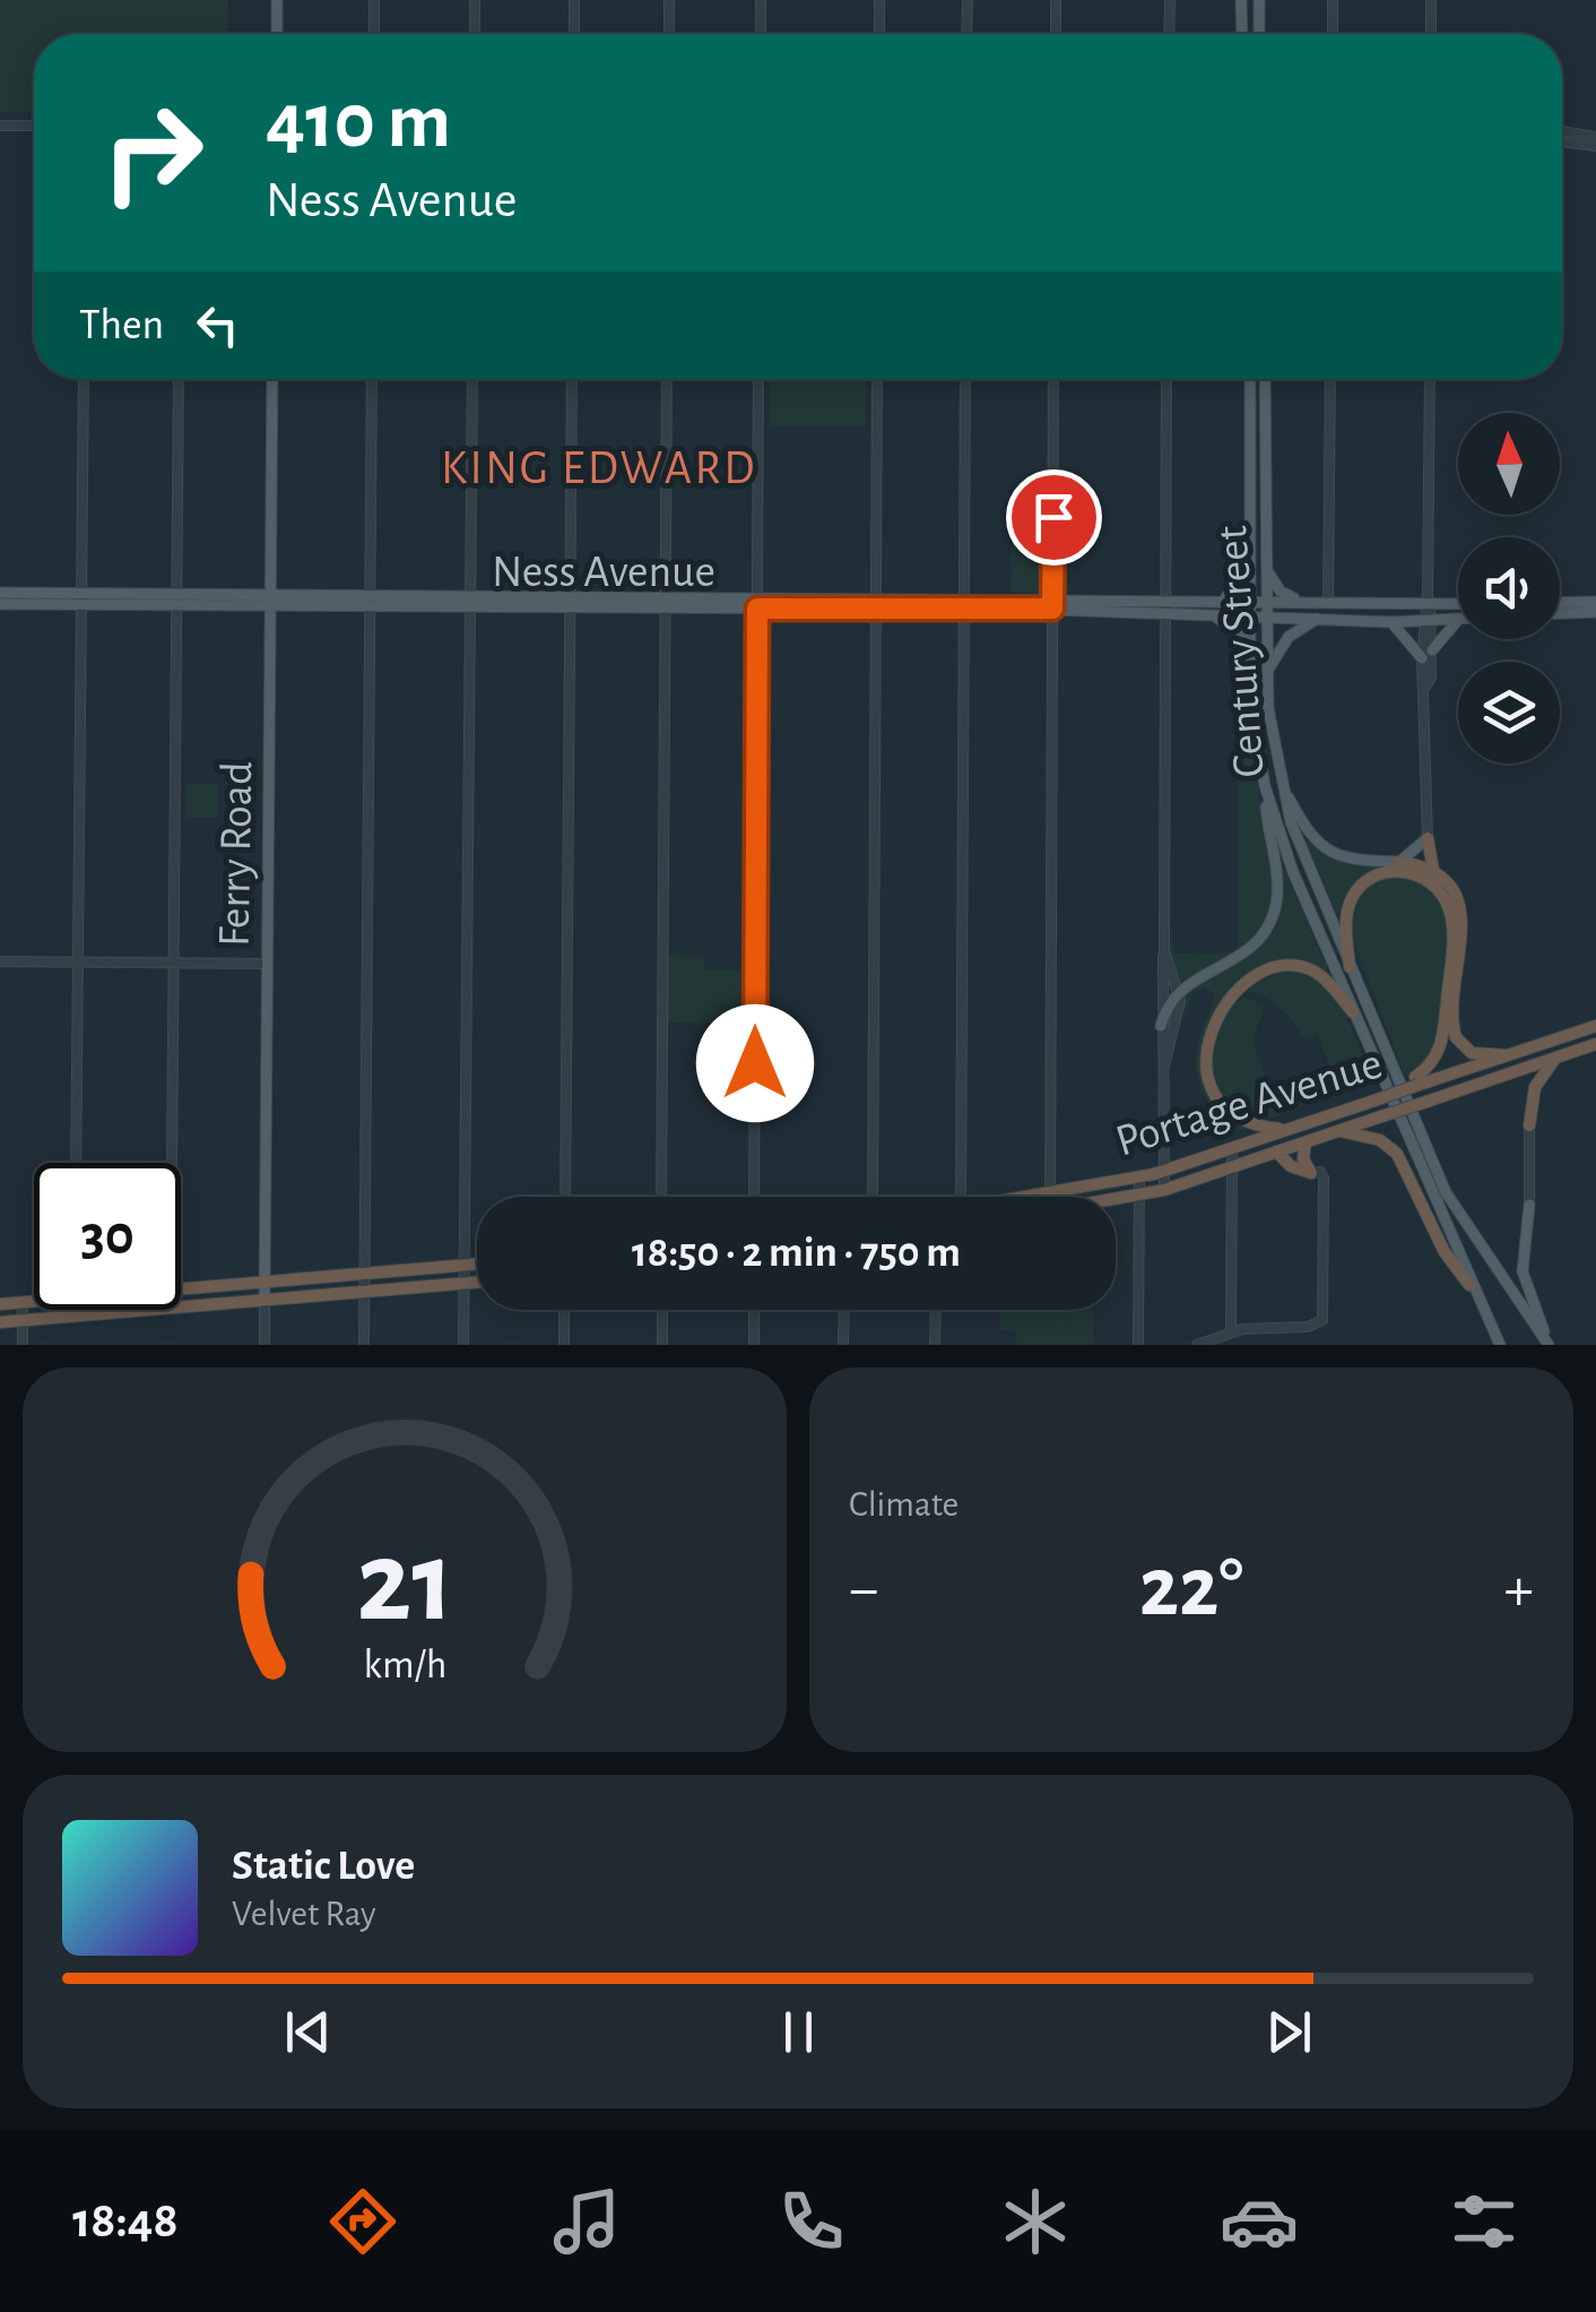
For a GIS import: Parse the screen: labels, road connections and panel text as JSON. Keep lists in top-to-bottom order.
{
  "streets": {
    "highway": ["Portage Avenue"],
    "main road": ["Ness Avenue", "Century Street", "Ferry Road"]
  },
  "crossings": [
    ["Ness Avenue", "Century Street"],
    ["Ness Avenue", "Ferry Road"]
  ],
  "districts": ["KING EDWARD"],
  "north": "top",
  "page": {
    "turn": ["410 m", "Ness Avenue"],
    "then": "Then",
    "limit": "30",
    "trip": "18:50 · 2 min · 750 m",
    "tile": "Climate",
    "heat": ["−", "22°", "+"],
    "song": ["Static Love", "Velvet Ray"],
    "tabs": "18:48",
    "gauge": ["21", "km/h"]
  }
}
